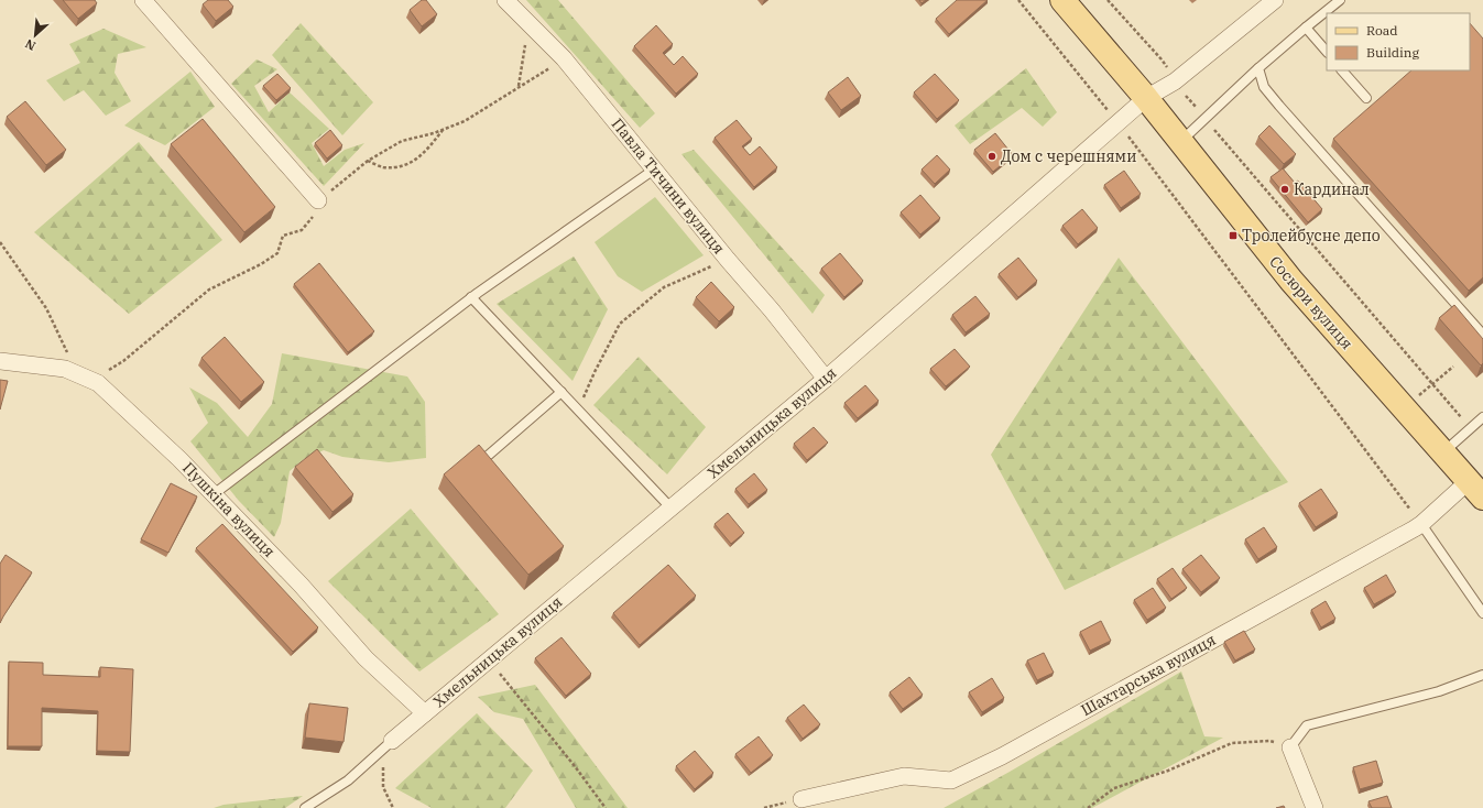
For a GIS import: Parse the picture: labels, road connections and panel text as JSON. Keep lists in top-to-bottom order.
{
  "streets": {
    "main road": ["Сосюри вулиця"],
    "street": [
      "Павла Тичини вулиця",
      "Хмельницька вулиця",
      "Пушкіна вулиця",
      "Шахтарська вулиця"
    ]
  },
  "crossings": [
    ["Павла Тичини вулиця", "Хмельницька вулиця"],
    ["Сосюри вулиця", "Хмельницька вулиця"],
    ["Сосюри вулиця", "Шахтарська вулиця"],
    ["Хмельницька вулиця", "Пушкіна вулиця"]
  ],
  "places": {
    "other": ["Дом с черешнями", "Кардинал"],
    "transit": ["Тролейбусне депо"]
  },
  "legend": ["Road", "Building"],
  "north": "bottom left"
}
